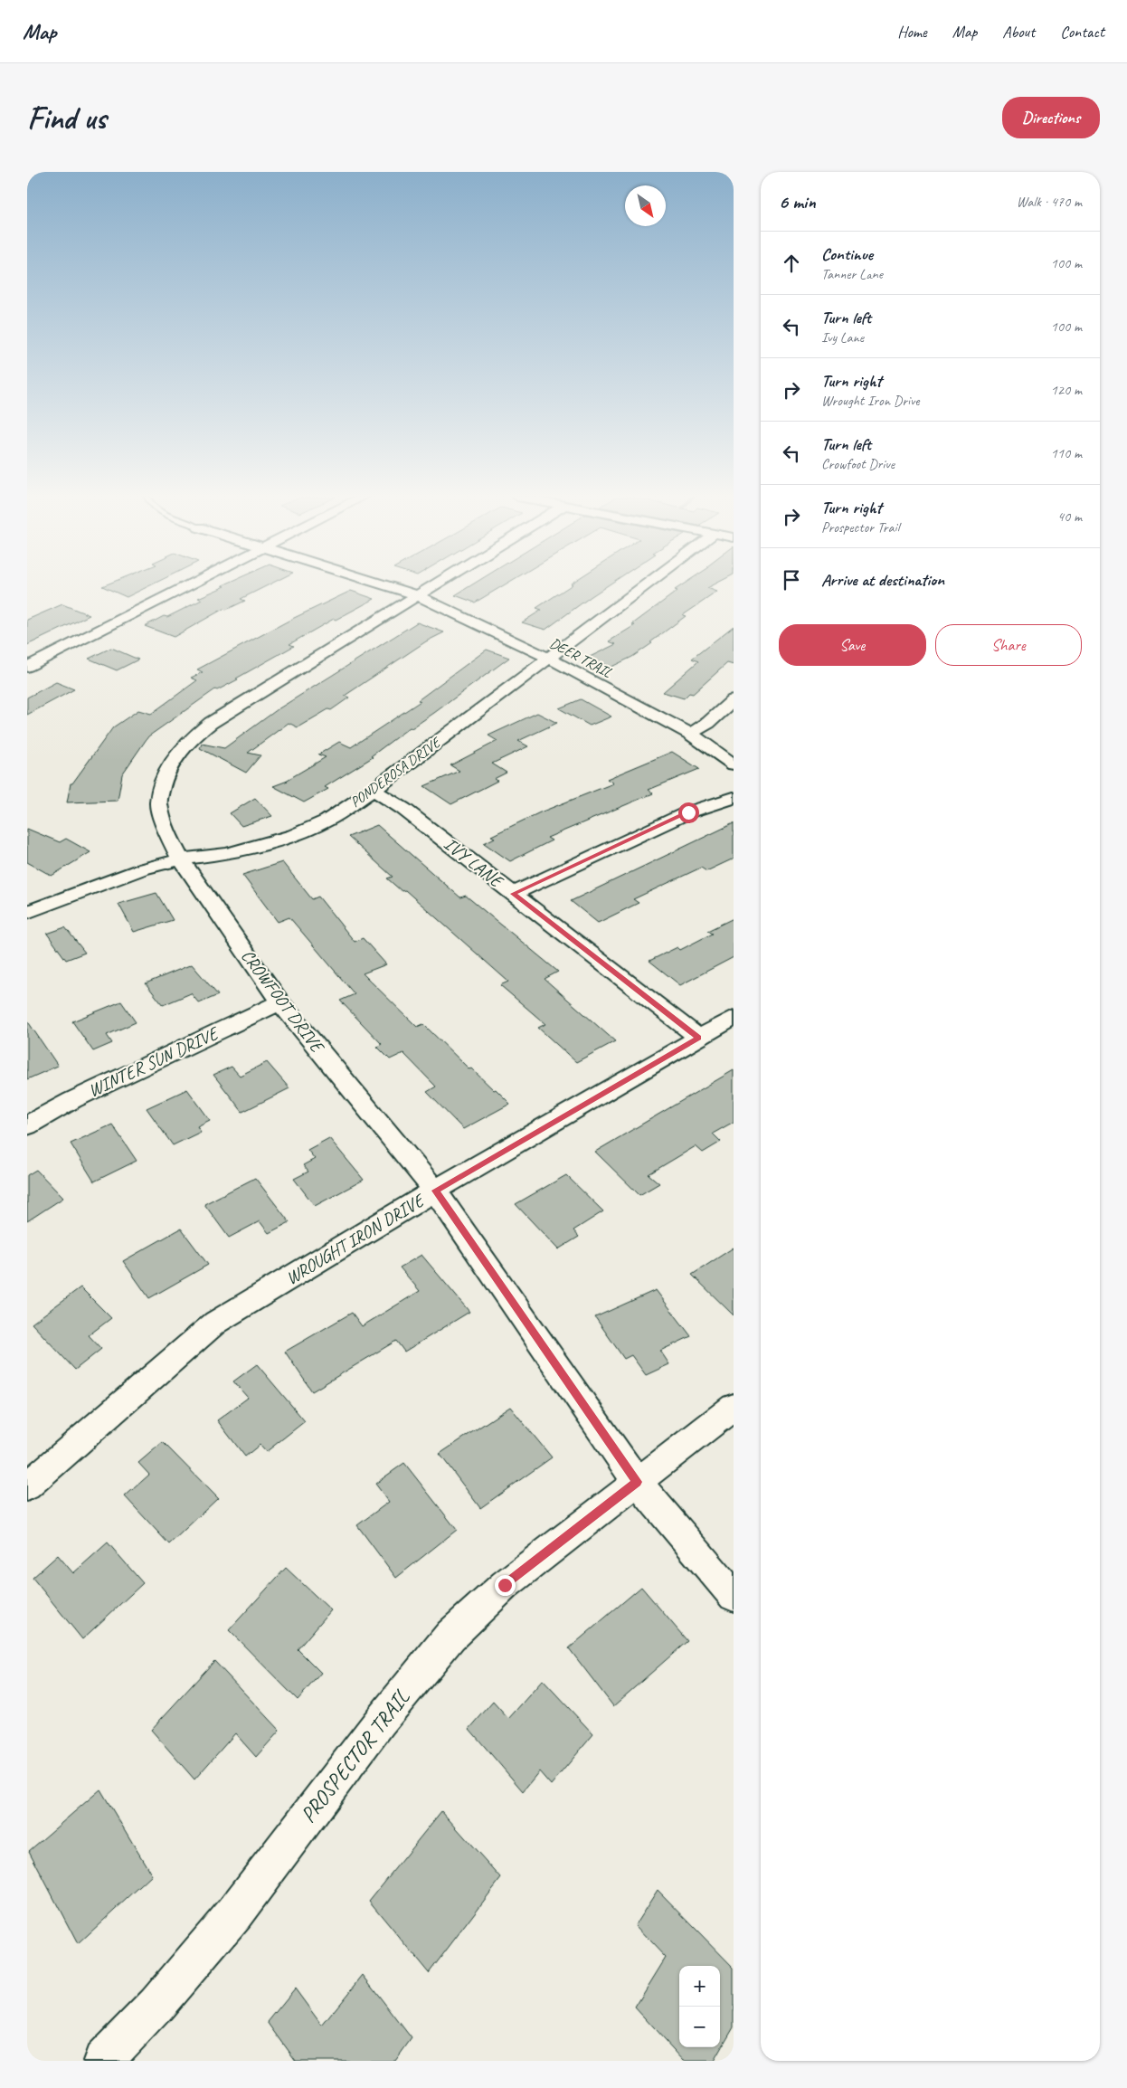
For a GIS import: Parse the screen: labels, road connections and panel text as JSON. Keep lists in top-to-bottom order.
{
  "streets": {
    "street": [
      "DEER TRAIL",
      "PONDEROSA DRIVE",
      "IVY LANE",
      "CROWFOOT DRIVE",
      "WINTER SUN DRIVE",
      "WROUGHT IRON DRIVE",
      "PROSPECTOR TRAIL"
    ]
  },
  "crossings": [
    ["DEER TRAIL", "PONDEROSA DRIVE"],
    ["DEER TRAIL", "CROWFOOT DRIVE"],
    ["PONDEROSA DRIVE", "IVY LANE"],
    ["PONDEROSA DRIVE", "CROWFOOT DRIVE"],
    ["IVY LANE", "WROUGHT IRON DRIVE"],
    ["CROWFOOT DRIVE", "WINTER SUN DRIVE"],
    ["CROWFOOT DRIVE", "WROUGHT IRON DRIVE"],
    ["CROWFOOT DRIVE", "PROSPECTOR TRAIL"]
  ],
  "north": "bottom right",
  "page": {
    "header": "Map",
    "nav": [
      "Home",
      "Map",
      "About",
      "Contact"
    ],
    "buttons": [
      "Directions",
      ["Save", "Share"]
    ],
    "title": "Find us",
    "heading": ["6 min", "Walk · 470 m"],
    "list": [
      ["Continue", "Tanner Lane", "100 m"],
      ["Turn left", "Ivy Lane", "100 m"],
      ["Turn right", "Wrought Iron Drive", "120 m"],
      ["Turn left", "Crowfoot Drive", "110 m"],
      ["Turn right", "Prospector Trail", "40 m"],
      "Arrive at destination"
    ],
    "map_buttons": ["+", "−"]
  }
}
